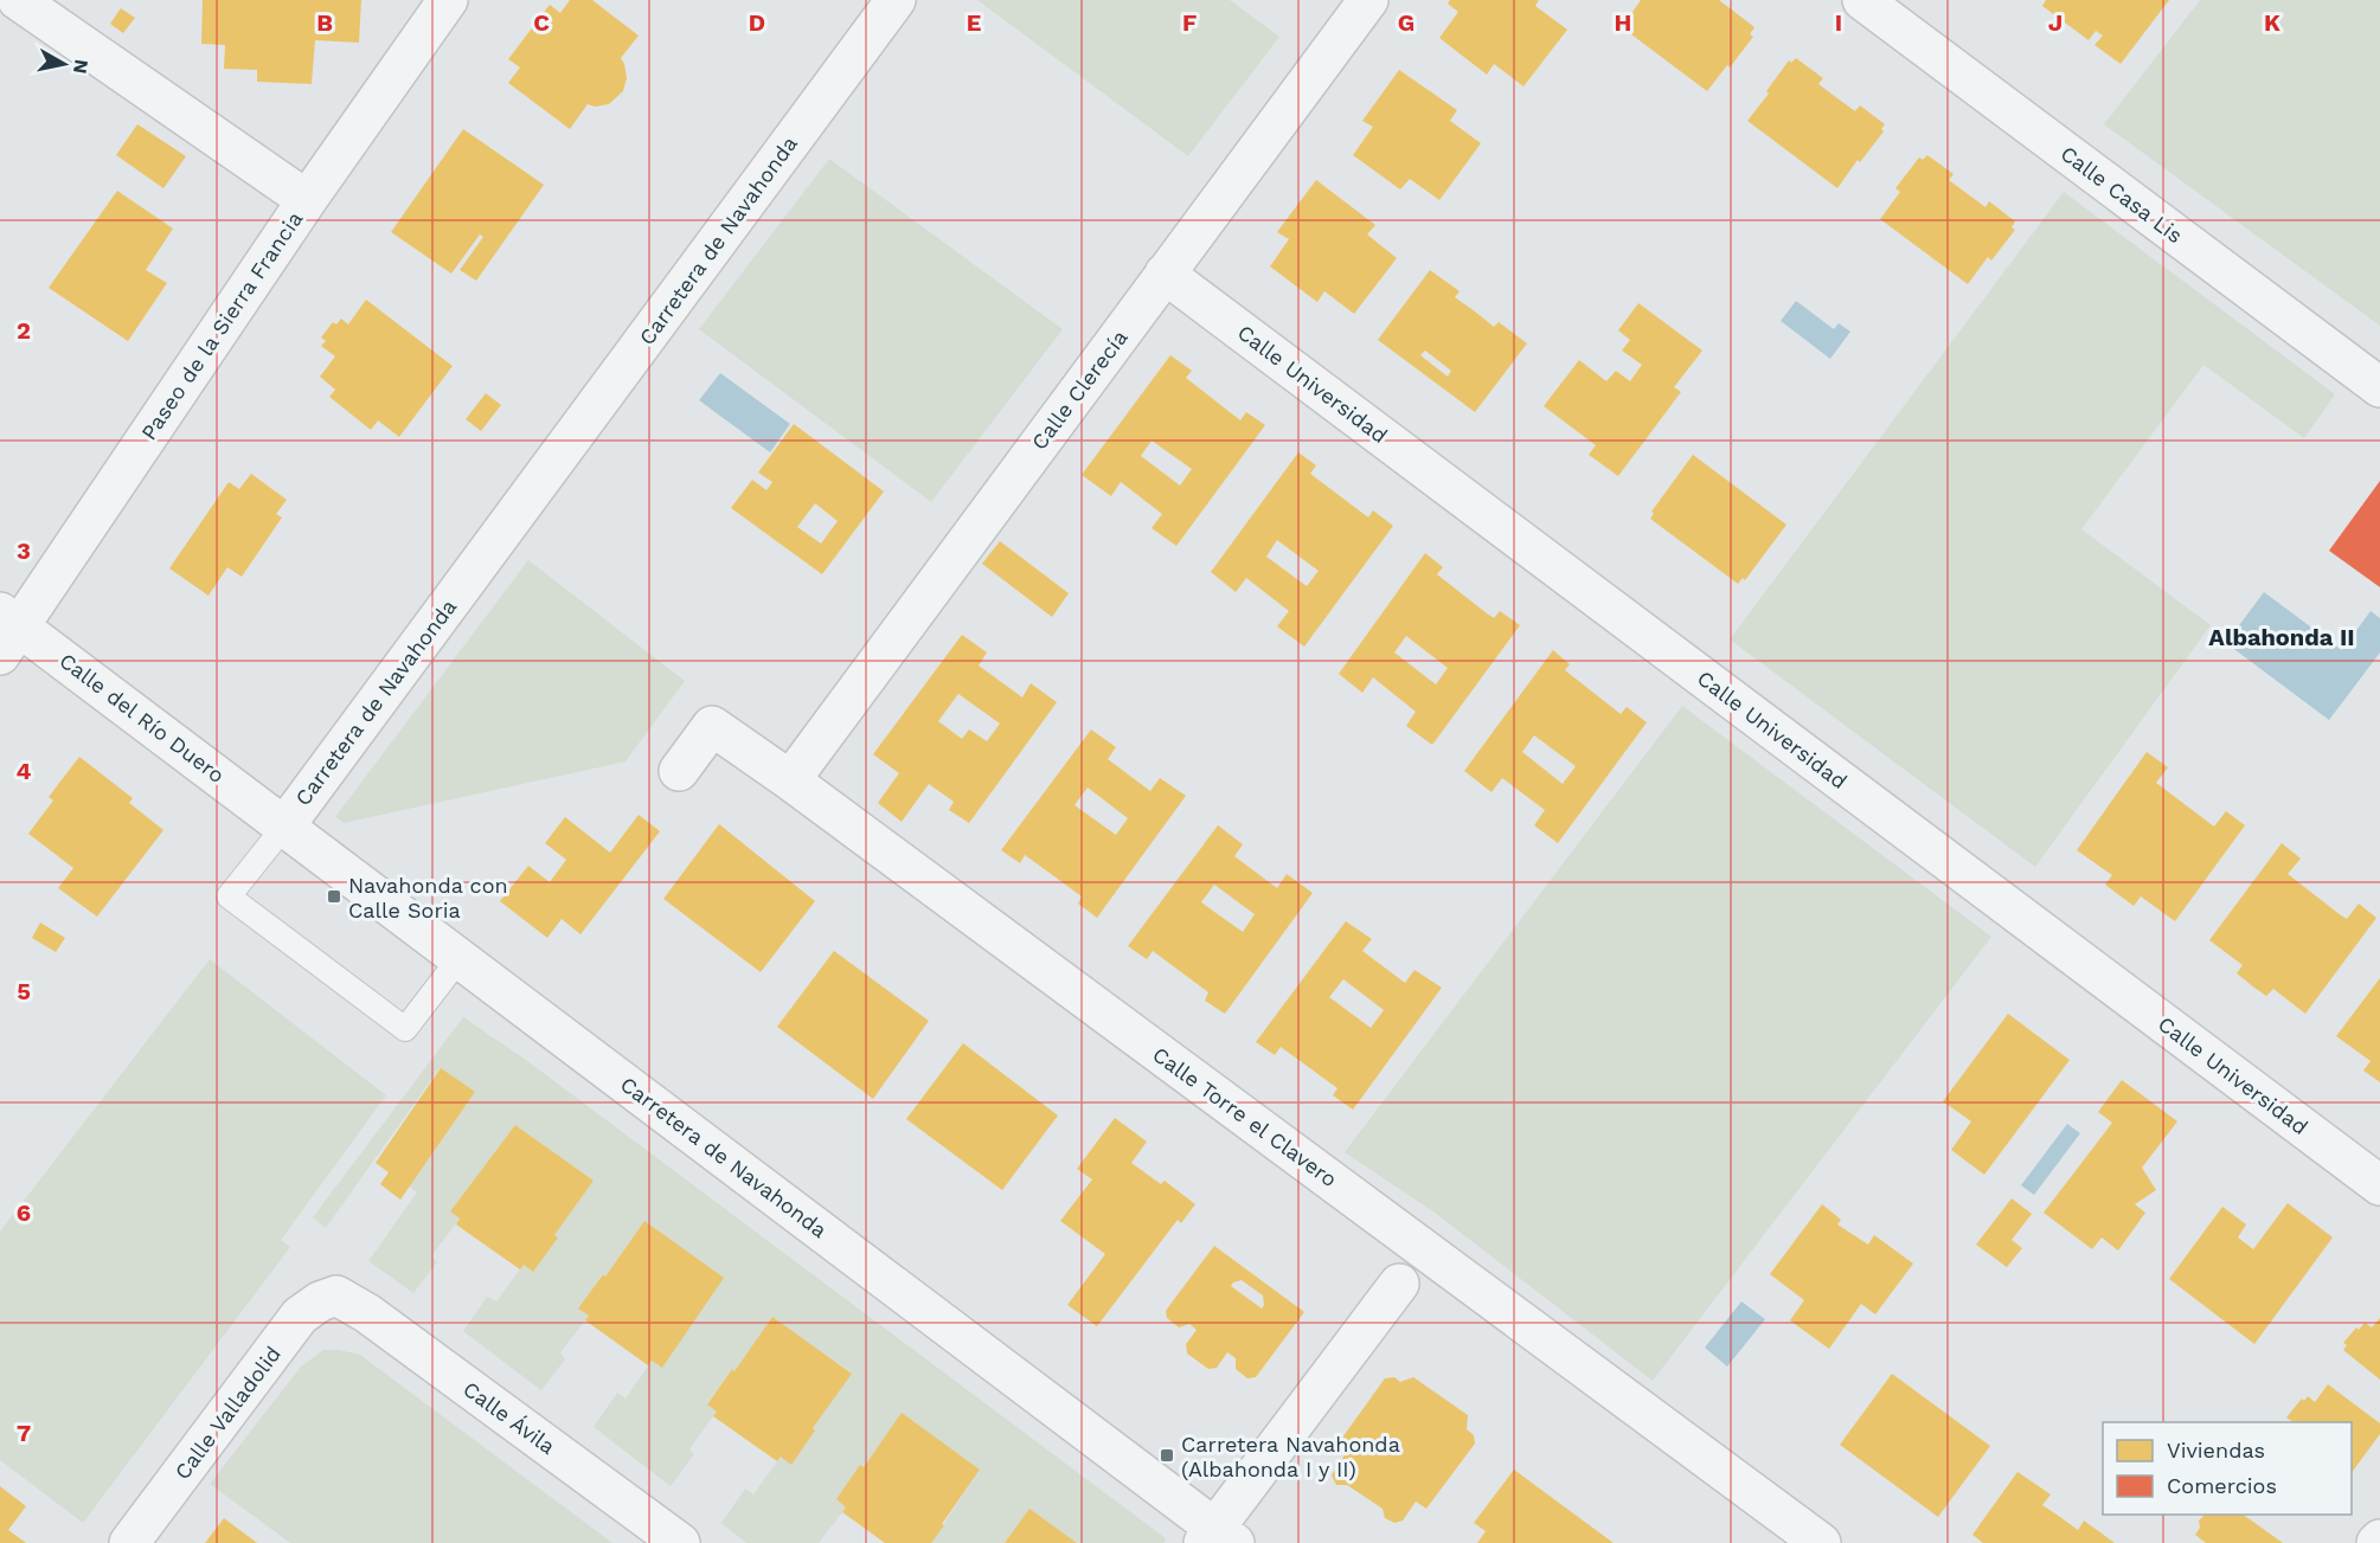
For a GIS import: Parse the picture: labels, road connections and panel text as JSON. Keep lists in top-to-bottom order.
{
  "streets": {
    "street": [
      "Calle Casa Lis",
      "Carretera de Navahonda",
      "Paseo de la Sierra Francia",
      "Calle Universidad",
      "Calle Clerecía",
      "Calle del Río Duero",
      "Calle Torre el Clavero",
      "Calle Valladolid",
      "Calle Ávila"
    ]
  },
  "crossings": [
    ["Carretera de Navahonda", "Calle del Río Duero"],
    ["Paseo de la Sierra Francia", "Calle del Río Duero"],
    ["Calle Universidad", "Calle Clerecía"],
    ["Calle Clerecía", "Calle Torre el Clavero"],
    ["Calle Valladolid", "Calle Ávila"]
  ],
  "districts": ["Albahonda II"],
  "places": {
    "transit": ["Navahonda con Calle Soria", "Carretera Navahonda (Albahonda I y II)"]
  },
  "legend": ["Viviendas", "Comercios"],
  "north": "right",
  "grid": {
    "columns": [
      "B",
      "C",
      "D",
      "E",
      "F",
      "G",
      "H",
      "I",
      "J",
      "K"
    ],
    "rows": [
      "2",
      "3",
      "4",
      "5",
      "6",
      "7"
    ]
  }
}
